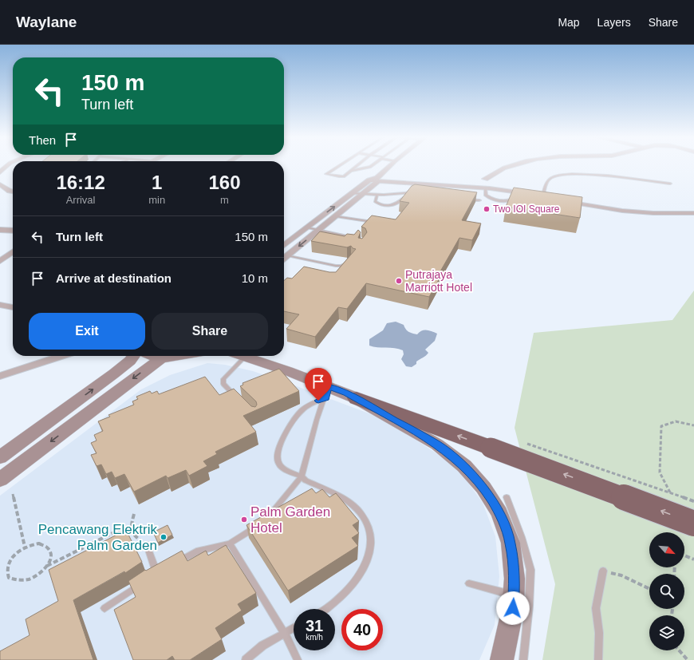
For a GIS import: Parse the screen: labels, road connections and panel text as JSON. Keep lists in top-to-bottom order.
{
  "places": [
    "Two IOI Square",
    "Putrajaya Marriott Hotel",
    "Palm Garden Hotel",
    "Pencawang Elektrik Palm Garden"
  ],
  "north": "bottom right",
  "page": {
    "header": "Waylane",
    "nav": ["Map", "Layers", "Share"],
    "turn": ["150 m", "Turn left"],
    "then": "Then",
    "eta": [
      "16:12",
      "Arrival",
      "1",
      "min",
      "160",
      "m"
    ],
    "list": [
      {
        "name": "Turn left",
        "value": "150 m"
      },
      {
        "name": "Arrive at destination",
        "value": "10 m"
      }
    ],
    "buttons": ["Exit", "Share"],
    "speed": "31 km/h",
    "limit": "40"
  }
}
